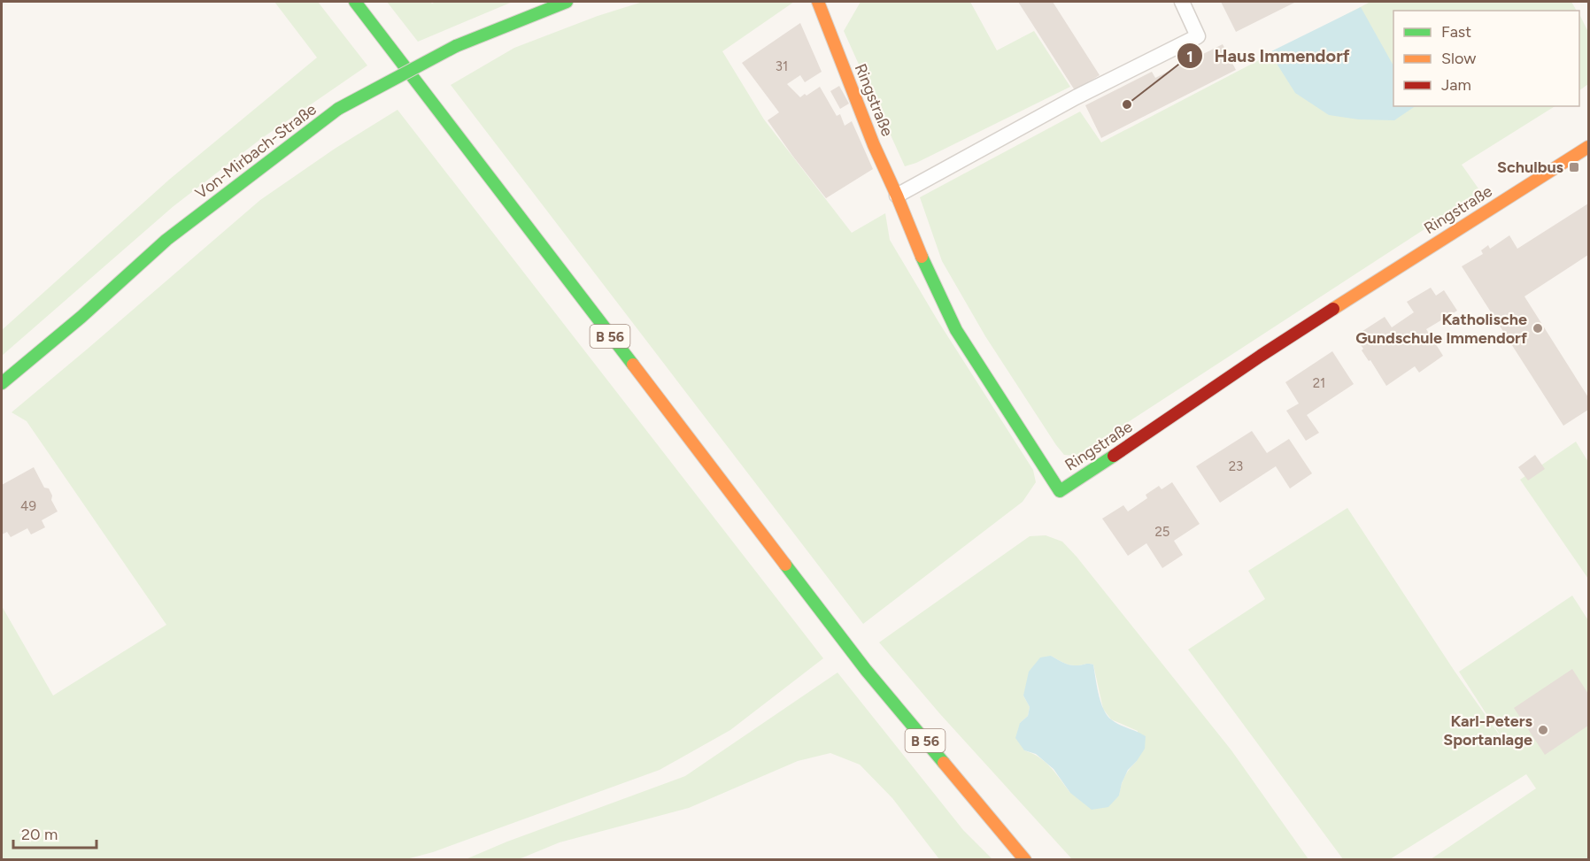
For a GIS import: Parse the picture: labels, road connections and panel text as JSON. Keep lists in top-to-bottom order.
{
  "streets": {
    "street": ["Ringstraße", "Von-Mirbach-Straße", "B 56"]
  },
  "places": {
    "other": ["Haus Immendorf", "Katholische Gundschule Immendorf", "Karl-Peters Sportanlage"],
    "transit": ["Schulbus"]
  },
  "house_numbers": [
    "31",
    "21",
    "23",
    "49",
    "25"
  ],
  "legend": ["Fast", "Slow", "Jam"],
  "scale_bar": "20 m"
}
